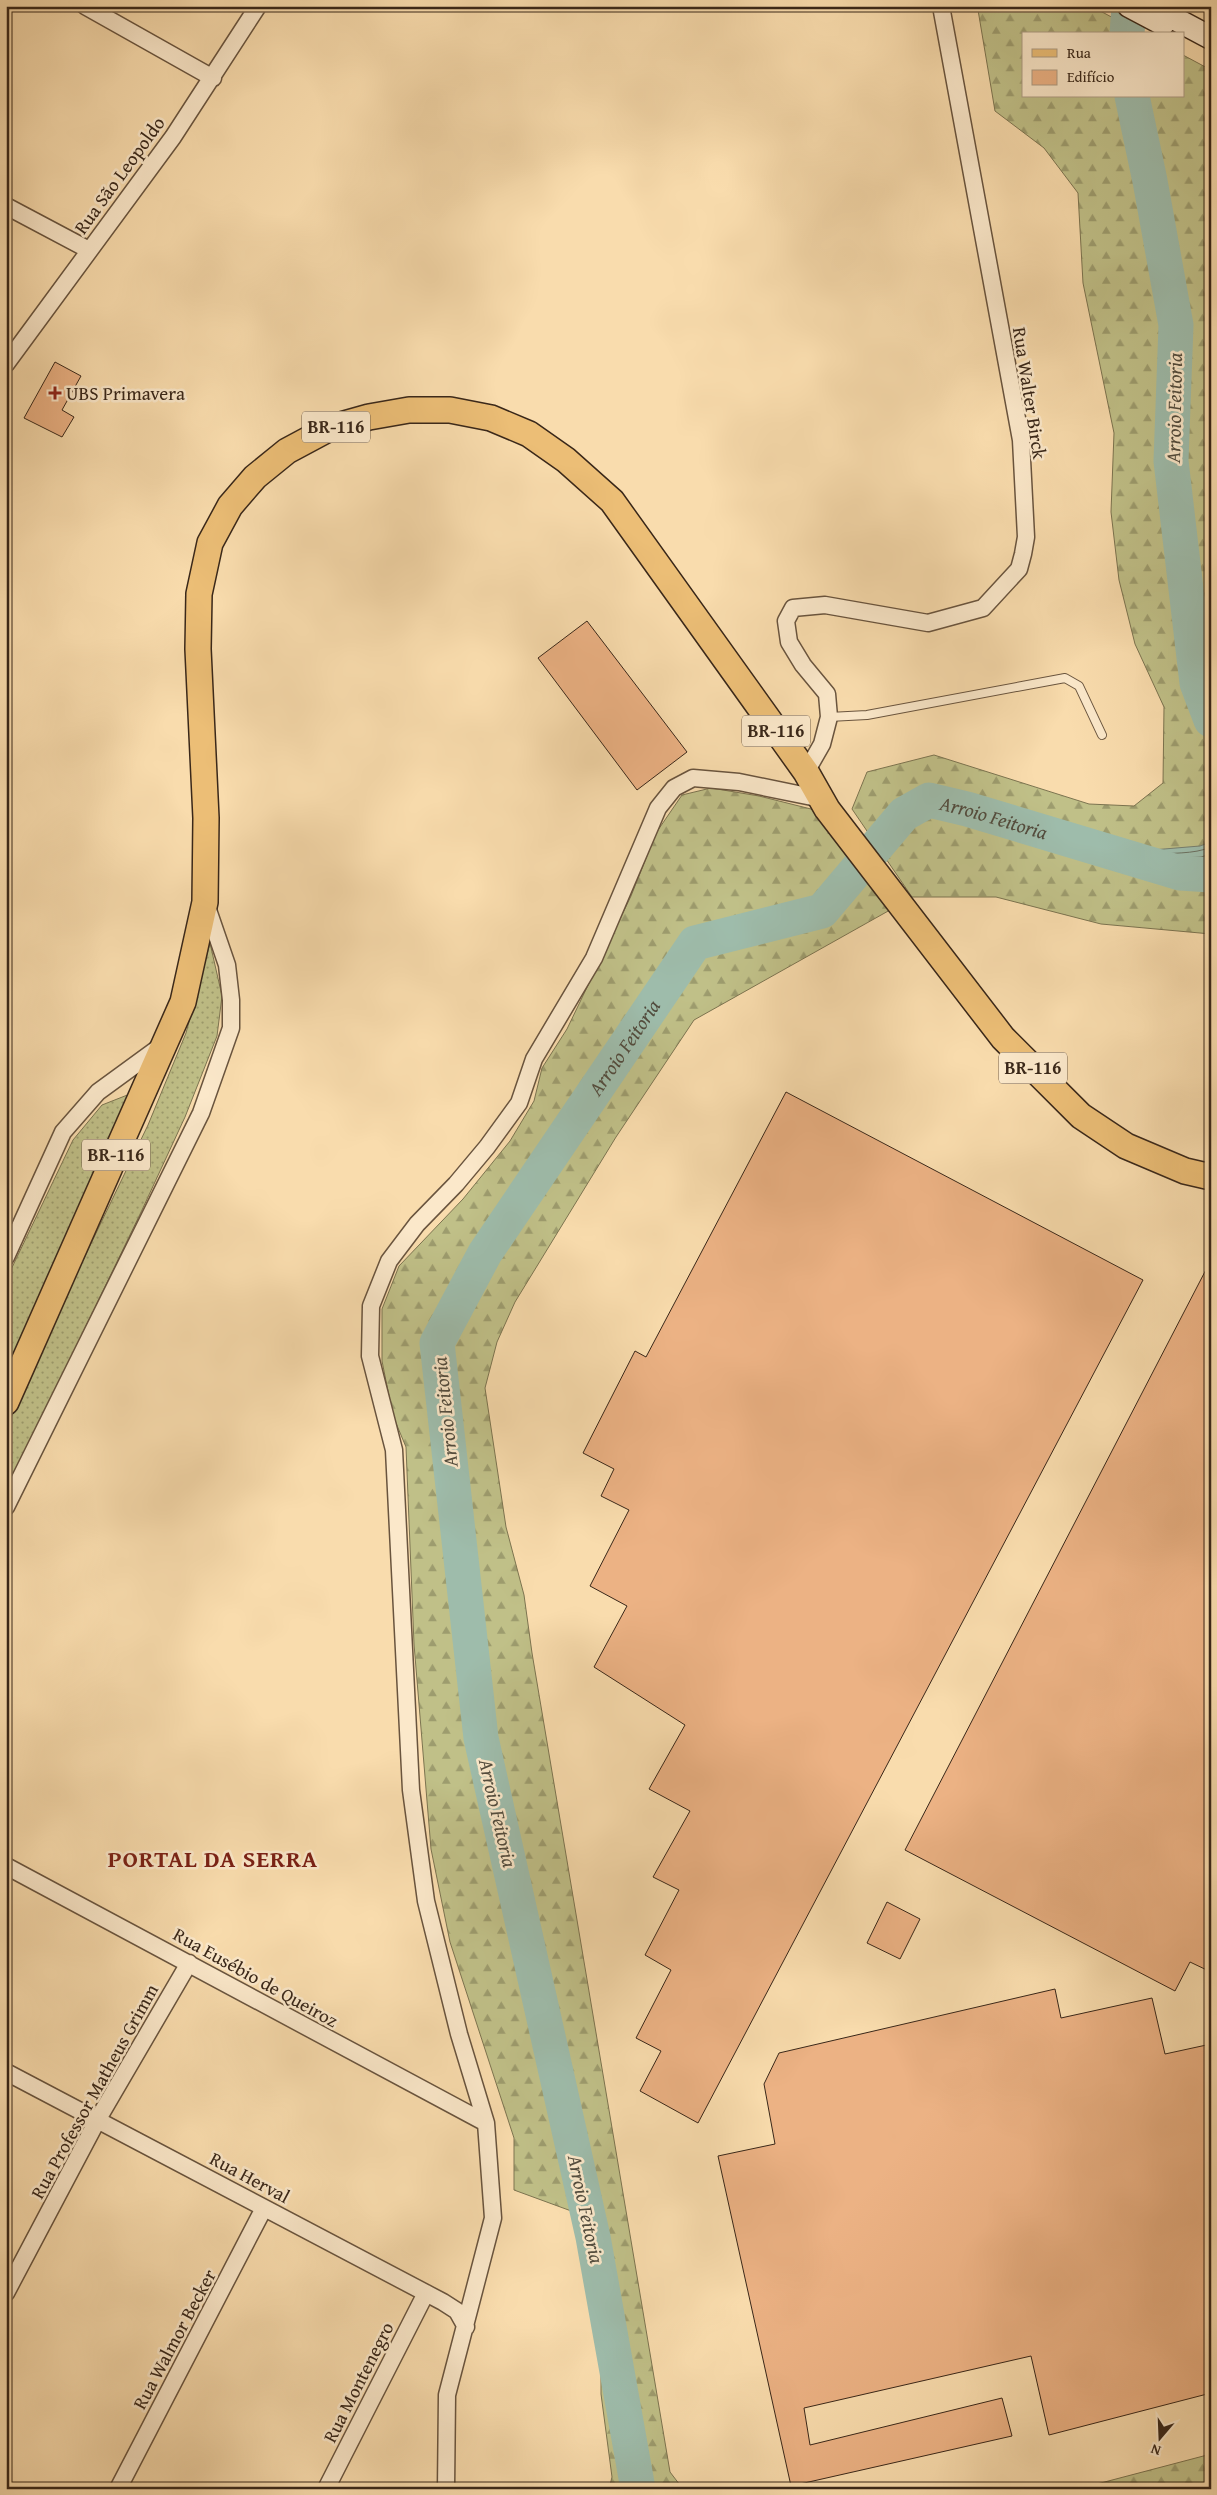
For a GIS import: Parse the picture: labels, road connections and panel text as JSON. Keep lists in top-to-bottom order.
{
  "streets": {
    "main road": ["BR-116"],
    "street": [
      "Rua São Leopoldo",
      "Rua Walter Birck",
      "Rua Eusébio de Queiroz",
      "Rua Professor Matheus Grimm",
      "Rua Herval",
      "Rua Walmor Becker",
      "Rua Montenegro"
    ]
  },
  "crossings": [
    ["Rua Walter Birck", "BR-116"],
    ["Rua Eusébio de Queiroz", "Rua Professor Matheus Grimm"],
    ["Rua Professor Matheus Grimm", "Rua Herval"],
    ["Rua Herval", "Rua Walmor Becker"],
    ["Rua Herval", "Rua Montenegro"]
  ],
  "districts": ["PORTAL DA SERRA"],
  "water": ["Arroio Feitoria"],
  "places": {
    "health": ["UBS Primavera"]
  },
  "legend": ["Rua", "Edifício"],
  "north": "bottom"
}
